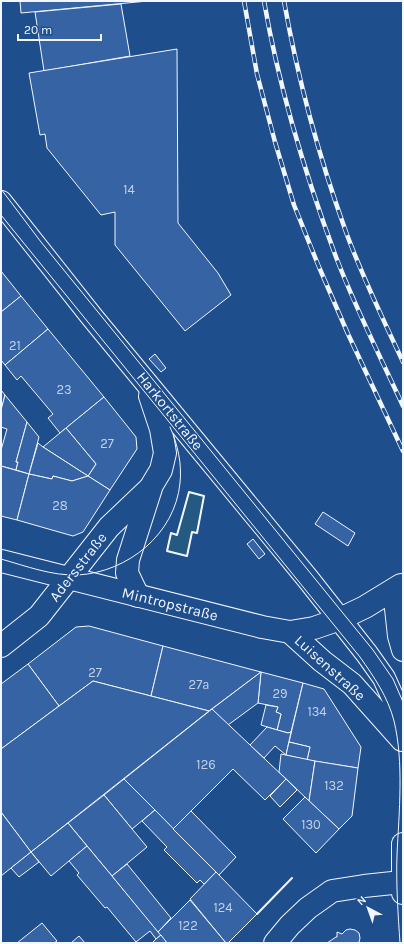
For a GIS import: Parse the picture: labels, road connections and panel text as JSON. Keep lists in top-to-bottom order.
{
  "streets": {
    "street": [
      "Harkortstraße",
      "Adersstraße",
      "Mintropstraße",
      "Luisenstraße"
    ]
  },
  "crossings": [
    ["Harkortstraße", "Adersstraße"],
    ["Harkortstraße", "Mintropstraße"],
    ["Harkortstraße", "Luisenstraße"],
    ["Adersstraße", "Mintropstraße"],
    ["Mintropstraße", "Luisenstraße"]
  ],
  "house_numbers": [
    "14",
    "21",
    "23",
    "27",
    "28",
    "27",
    "27a",
    "29",
    "134",
    "126",
    "132",
    "130",
    "124",
    "122"
  ],
  "scale_bar": "20 m",
  "north": "top left"
}
